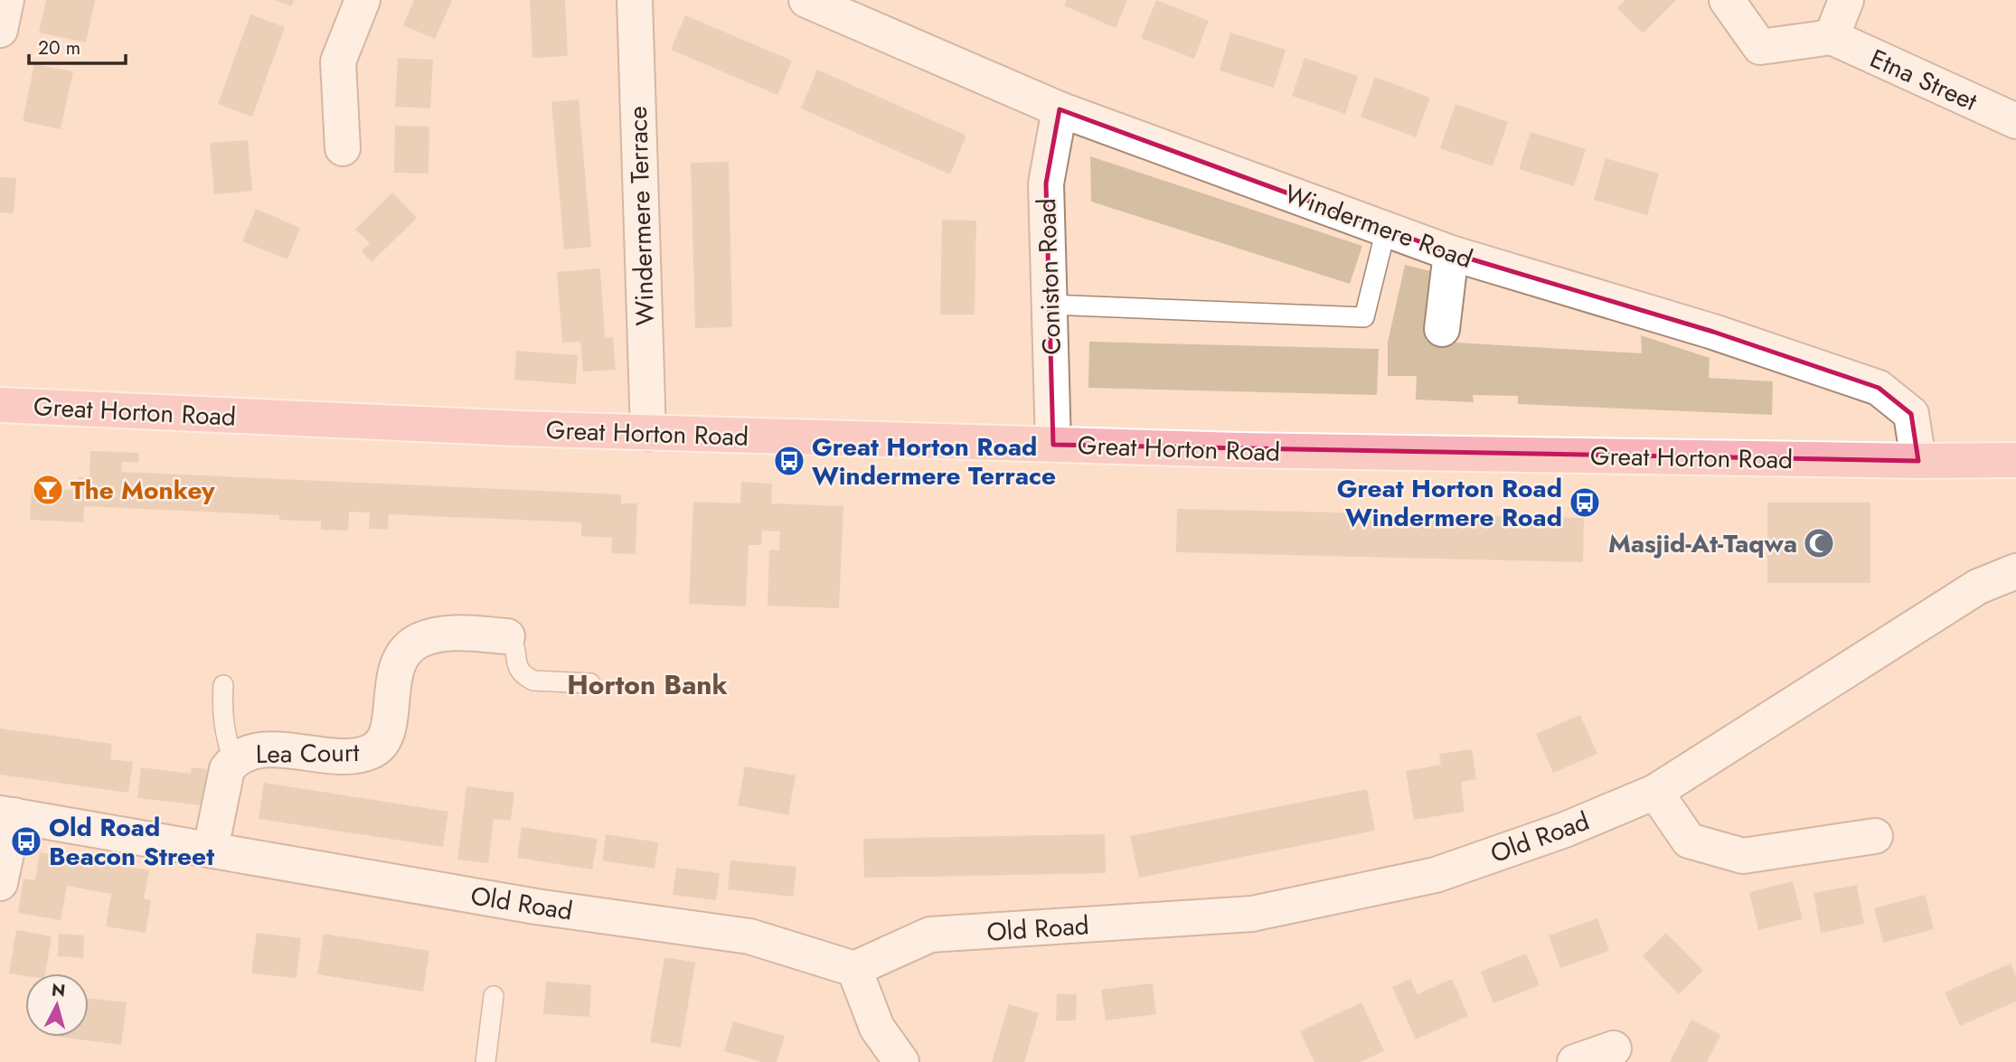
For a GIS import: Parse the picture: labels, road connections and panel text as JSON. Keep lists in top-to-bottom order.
{
  "streets": {
    "main road": ["Great Horton Road"],
    "street": [
      "Etna Street",
      "Windermere Terrace",
      "Windermere Road",
      "Coniston Road",
      "Lea Court",
      "Old Road"
    ]
  },
  "crossings": [
    ["Windermere Terrace", "Great Horton Road"],
    ["Windermere Road", "Coniston Road"],
    ["Windermere Road", "Great Horton Road"],
    ["Coniston Road", "Great Horton Road"],
    ["Lea Court", "Old Road"]
  ],
  "districts": ["Horton Bank"],
  "places": {
    "bus stop": ["Great Horton Road Windermere Terrace", "Great Horton Road Windermere Road", "Old Road Beacon Street"],
    "bar": ["The Monkey"],
    "mosque": ["Masjid-At-Taqwa"]
  },
  "scale_bar": "20 m",
  "north": "top"
}
